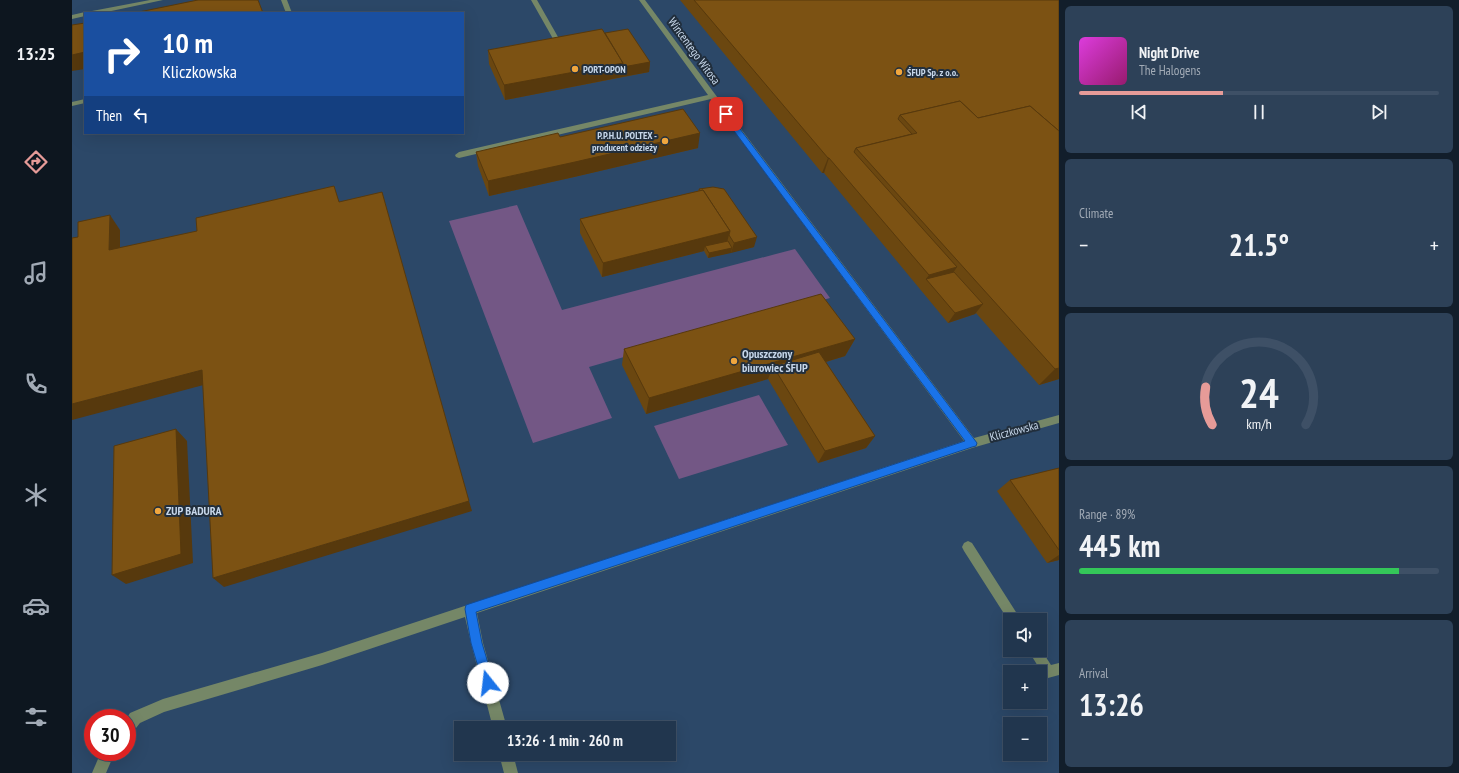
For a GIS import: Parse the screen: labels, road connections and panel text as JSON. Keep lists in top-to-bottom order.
{
  "streets": {
    "street": ["Wincentego Witosa", "Kliczkowska"]
  },
  "crossings": [
    ["Wincentego Witosa", "Kliczkowska"]
  ],
  "places": [
    "PORT-OPON",
    "ŚFUP Sp. z o.o.",
    "P.P.H.U. POLTEX - producent odzieży",
    "Opuszczony biurowiec ŚFUP",
    "ZUP BADURA"
  ],
  "page": {
    "tabs": "13:25",
    "turn": ["10 m", "Kliczkowska"],
    "song": ["Night Drive", "The Halogens"],
    "then": "Then",
    "tile": [
      "Climate",
      ["Range · 89%", "445 km"],
      ["Arrival", "13:26"]
    ],
    "heat": ["−", "21.5°", "+"],
    "map_buttons": ["+", "−"],
    "limit": "30",
    "trip": "13:26 · 1 min · 260 m",
    "gauge": ["24", "km/h"]
  }
}
